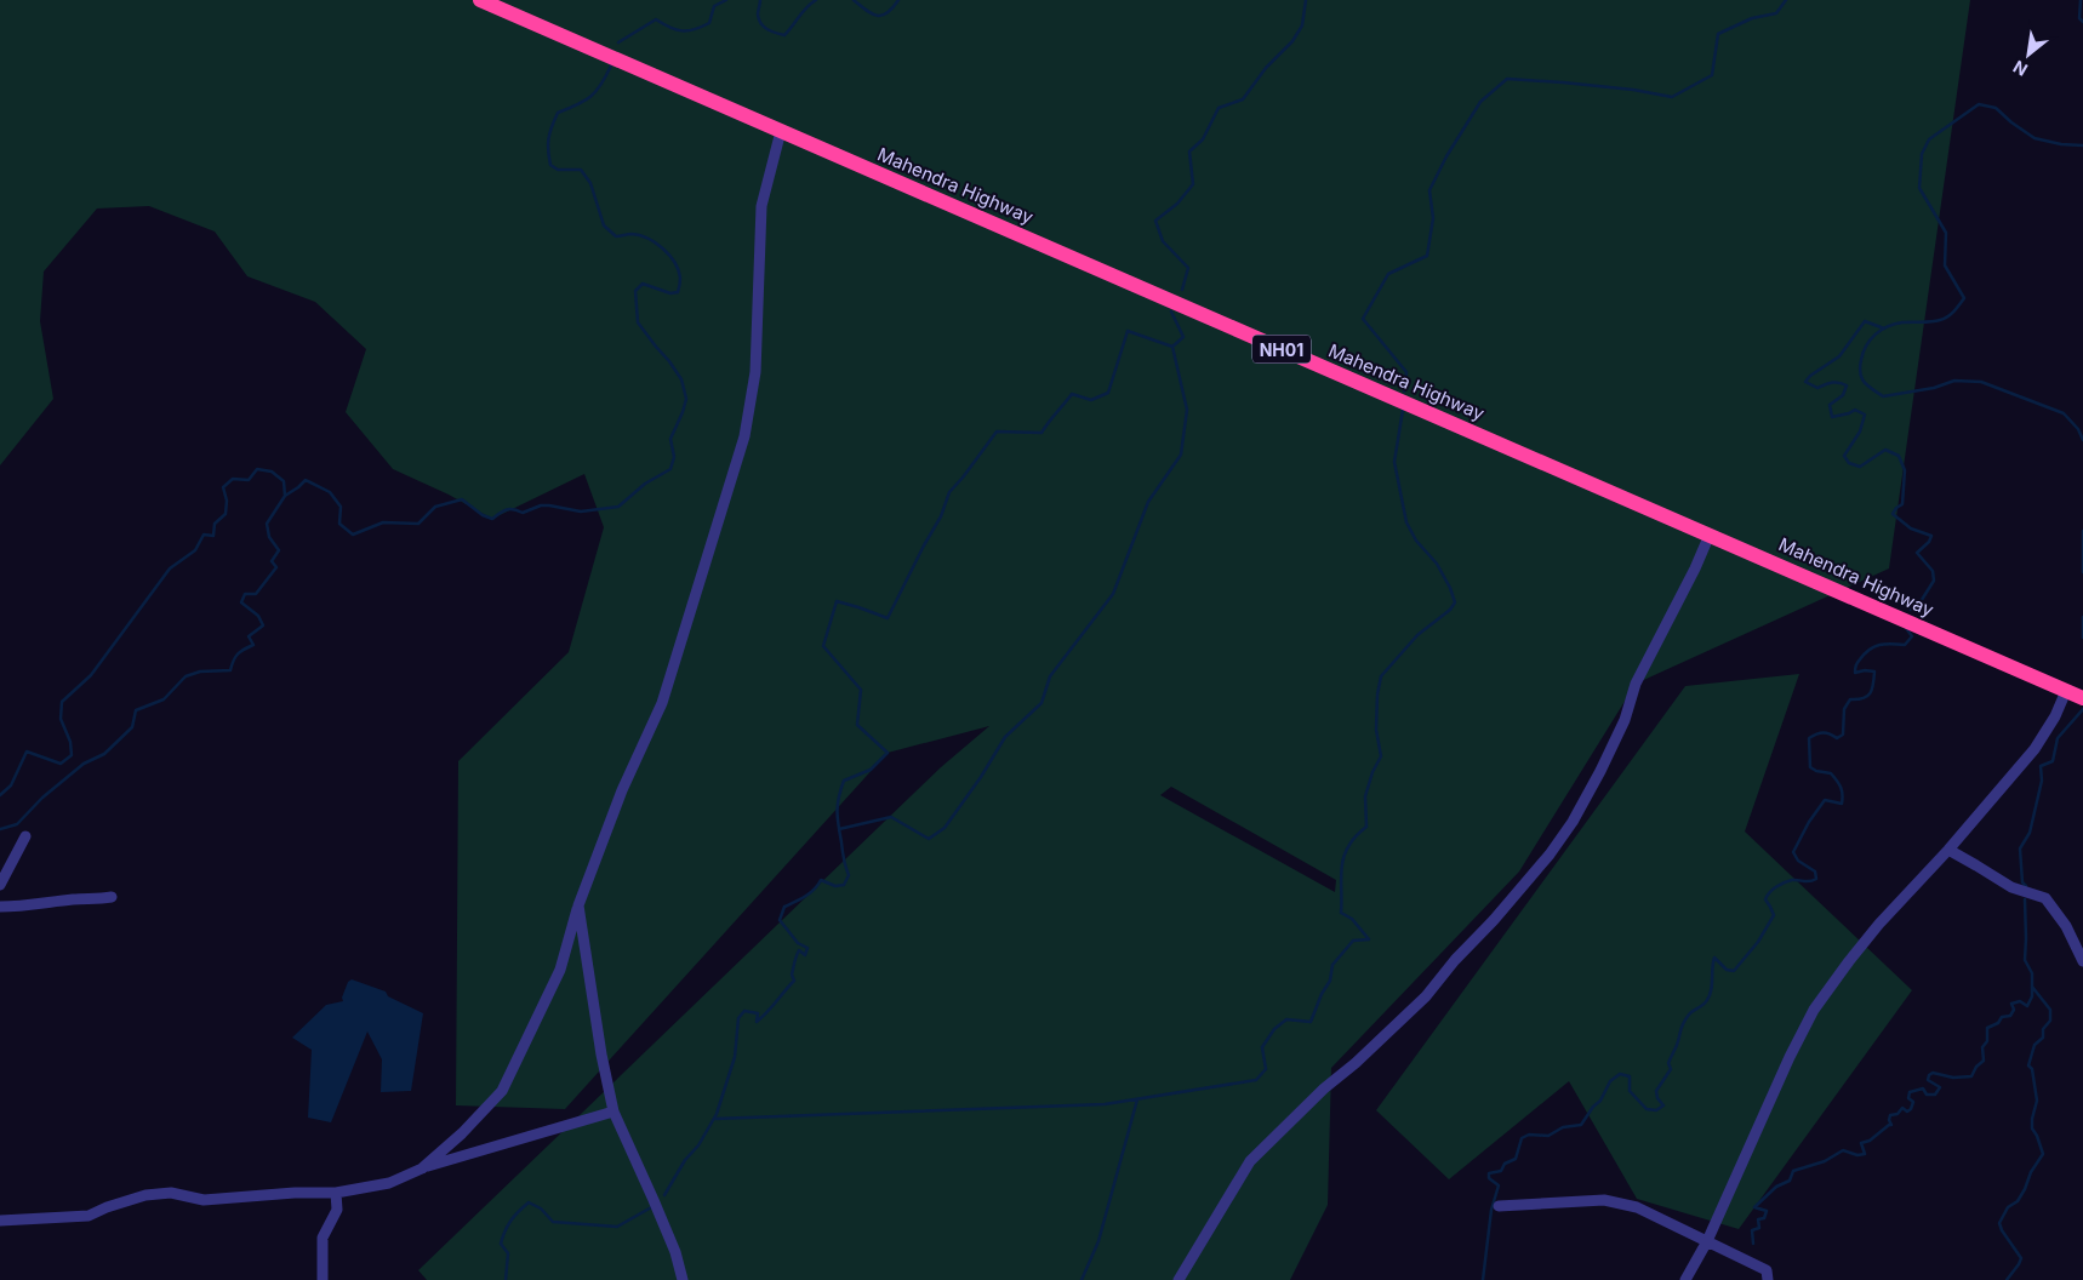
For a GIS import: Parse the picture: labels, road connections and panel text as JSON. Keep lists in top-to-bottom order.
{
  "streets": {
    "highway": ["Mahendra Highway", "NH01"]
  },
  "north": "bottom left"
}
